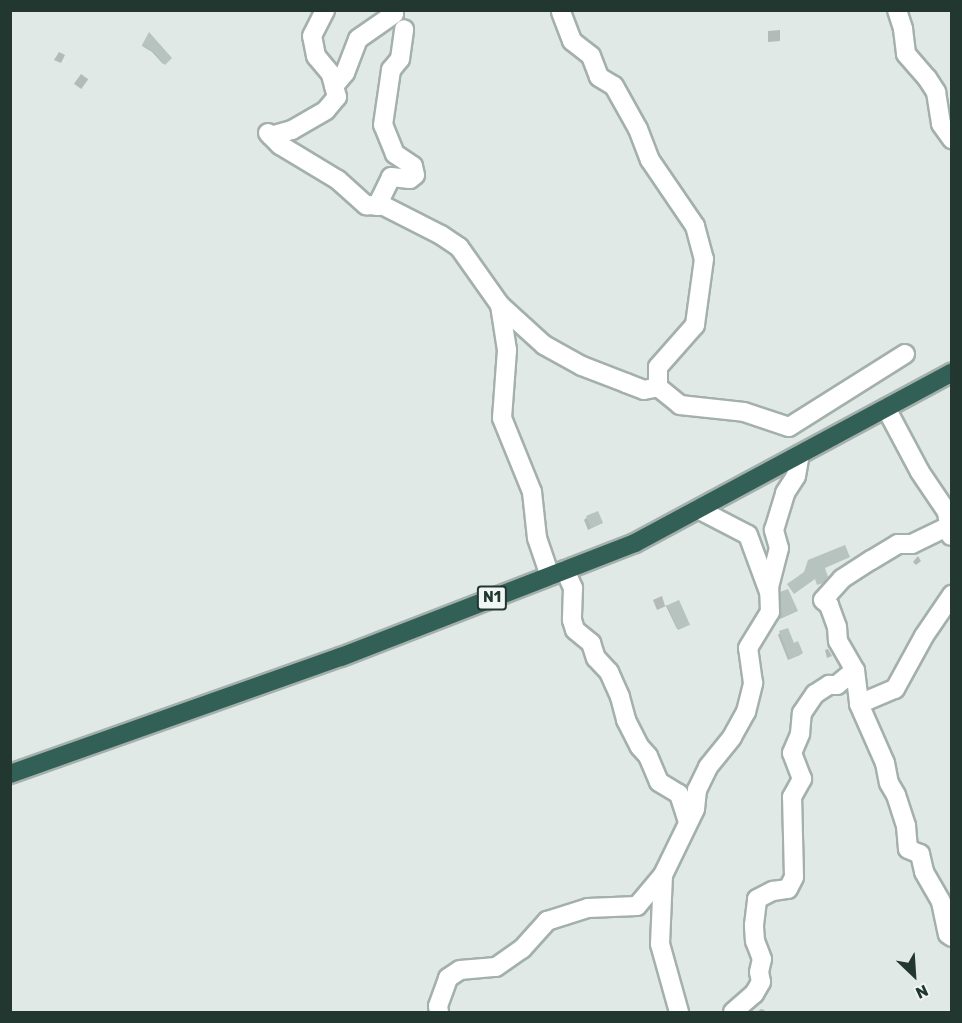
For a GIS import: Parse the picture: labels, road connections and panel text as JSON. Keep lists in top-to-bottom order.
{
  "streets": {
    "highway": ["N1"]
  },
  "north": "bottom right"
}
